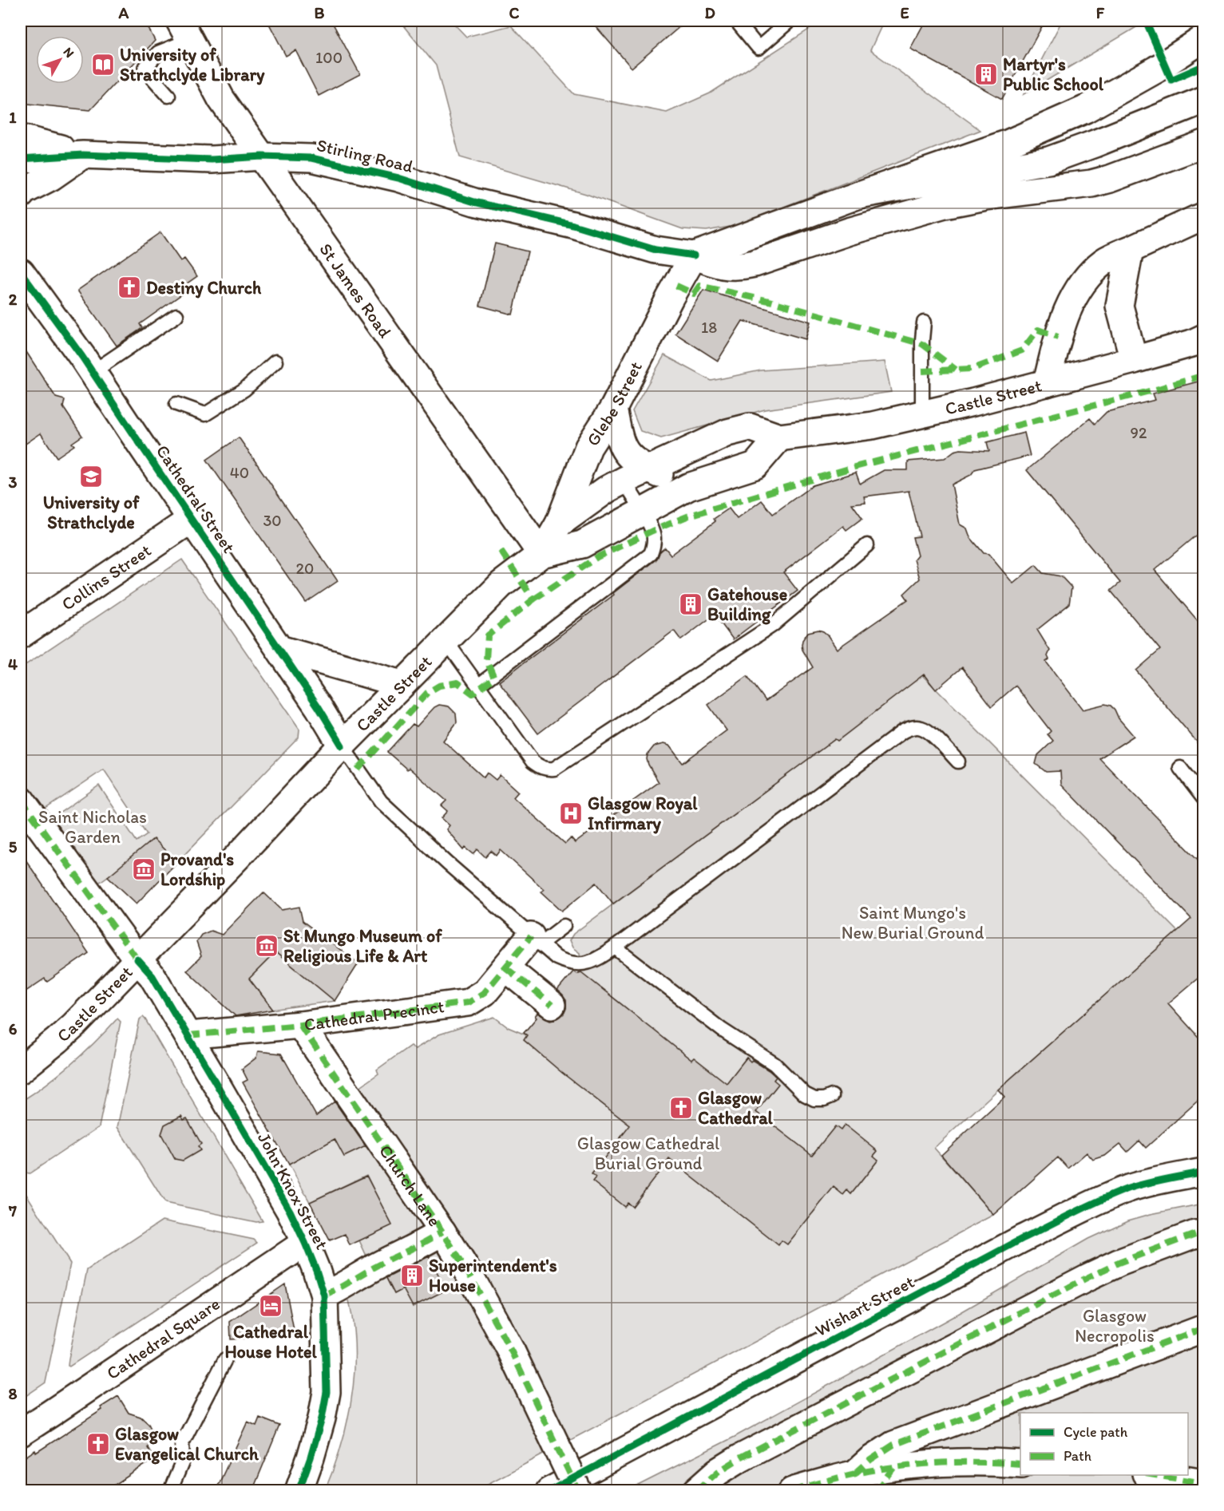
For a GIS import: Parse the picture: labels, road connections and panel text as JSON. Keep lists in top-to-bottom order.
{
  "streets": {
    "main road": [
      "Stirling Road",
      "St James Road",
      "Castle Street",
      "Glebe Street",
      "Cathedral Street",
      "Collins Street",
      "Cathedral Precinct",
      "Church Lane",
      "John Knox Street",
      "Wishart Street",
      "Cathedral Square"
    ]
  },
  "crossings": [
    ["Stirling Road", "St James Road"],
    ["Stirling Road", "Glebe Street"],
    ["St James Road", "Castle Street"],
    ["St James Road", "Glebe Street"],
    ["Castle Street", "Glebe Street"],
    ["Castle Street", "Cathedral Street"],
    ["Castle Street", "John Knox Street"],
    ["Cathedral Street", "Collins Street"],
    ["Cathedral Precinct", "Church Lane"],
    ["Cathedral Precinct", "John Knox Street"],
    ["John Knox Street", "Cathedral Square"]
  ],
  "parks": [
    "Saint Nicholas Garden",
    "Saint Mungo's New Burial Ground",
    "Glasgow Cathedral Burial Ground",
    "Glasgow Necropolis"
  ],
  "places": {
    "library": ["University of Strathclyde Library"],
    "building": ["Martyr's Public School", "Gatehouse Building", "Superintendent's House"],
    "church": ["Destiny Church", "Glasgow Cathedral", "Glasgow Evangelical Church"],
    "school or university": ["University of Strathclyde"],
    "hospital": ["Glasgow Royal Infirmary"],
    "museum": ["Provand's Lordship", "St Mungo Museum of Religious Life & Art"],
    "hotel": ["Cathedral House Hotel"]
  },
  "house_numbers": [
    "100",
    "18",
    "92",
    "40",
    "30",
    "20"
  ],
  "legend": ["Cycle path", "Path"],
  "north": "top right",
  "grid": {
    "columns": [
      "A",
      "B",
      "C",
      "D",
      "E",
      "F"
    ],
    "rows": [
      "1",
      "2",
      "3",
      "4",
      "5",
      "6",
      "7",
      "8"
    ]
  }
}
